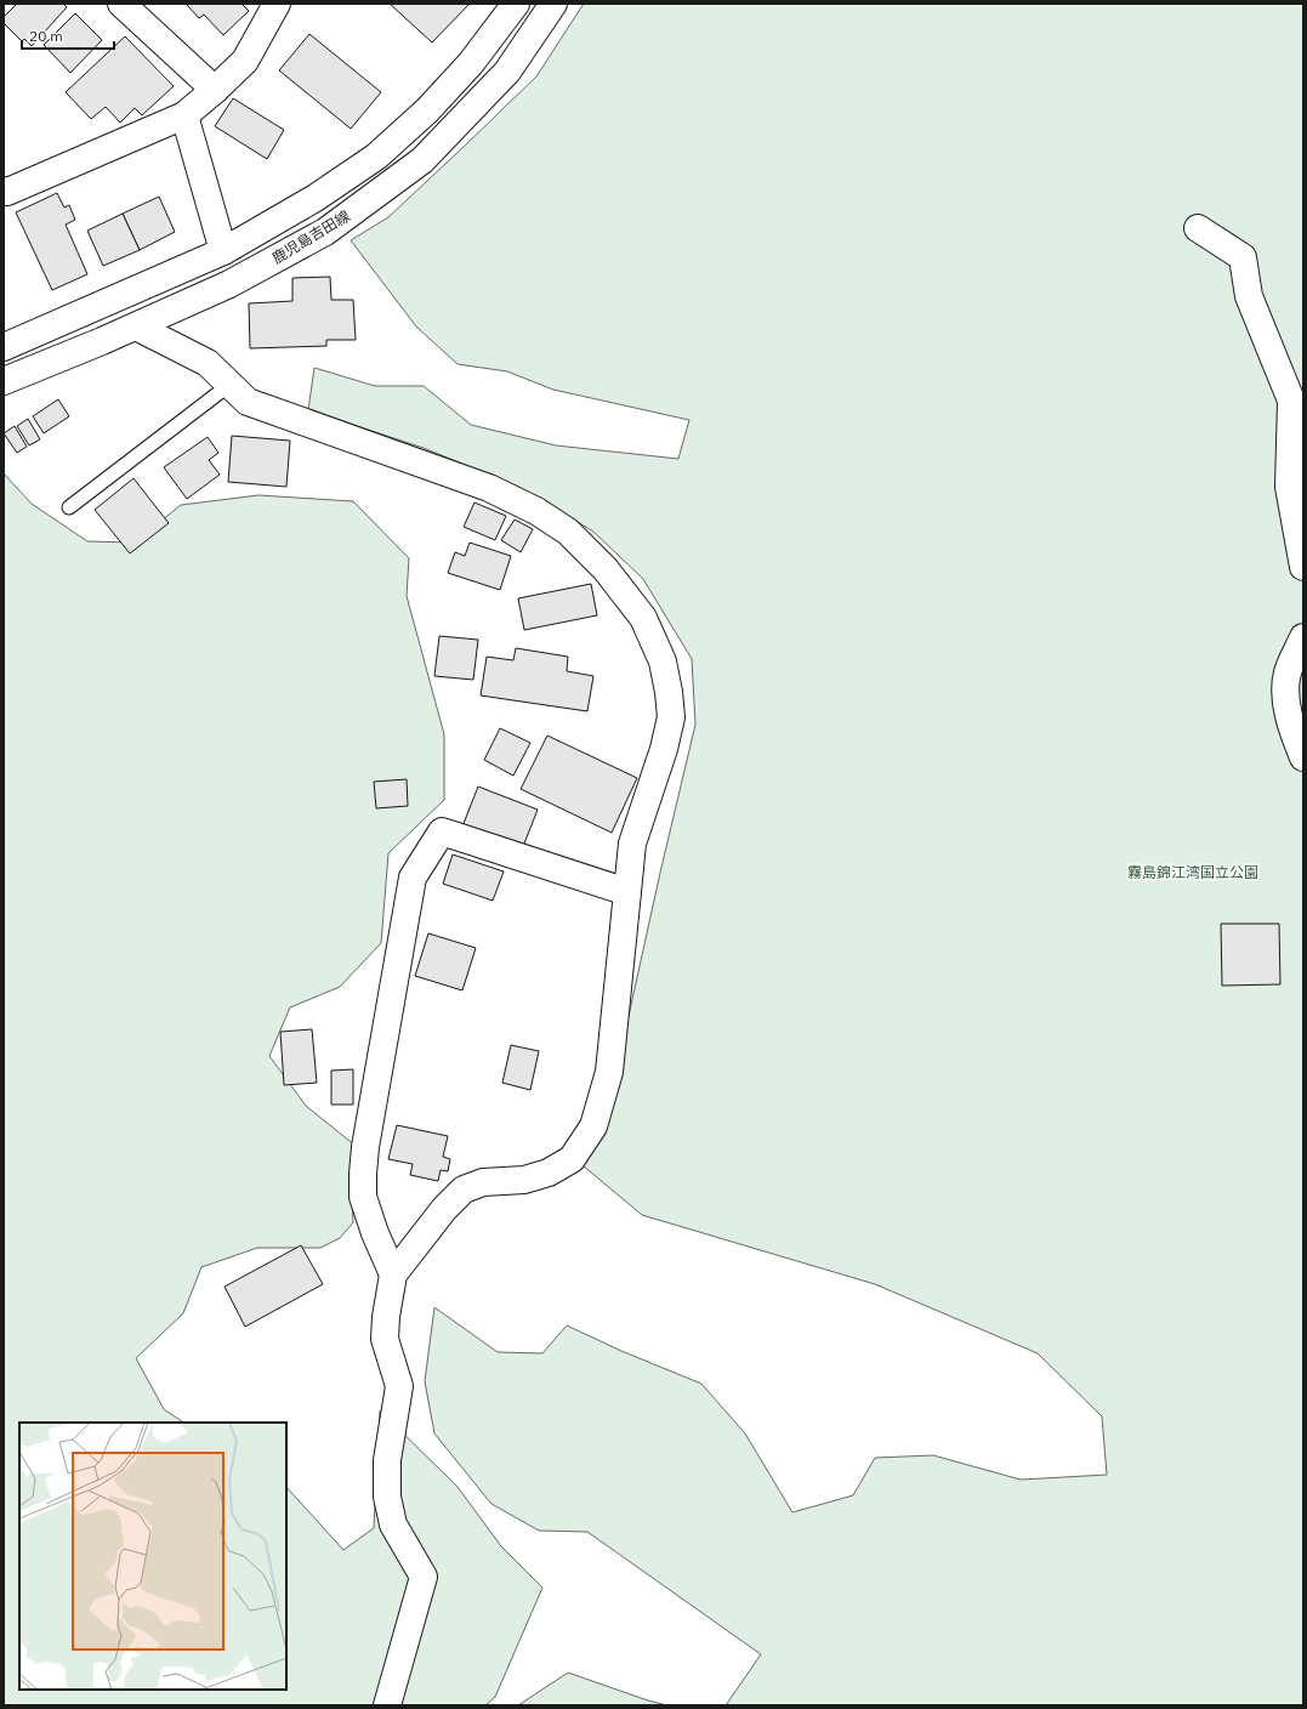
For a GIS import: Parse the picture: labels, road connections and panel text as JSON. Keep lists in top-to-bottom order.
{
  "streets": {
    "street": ["鹿児島吉田線"]
  },
  "parks": ["霧島錦江湾国立公園"],
  "scale_bar": "20 m"
}
